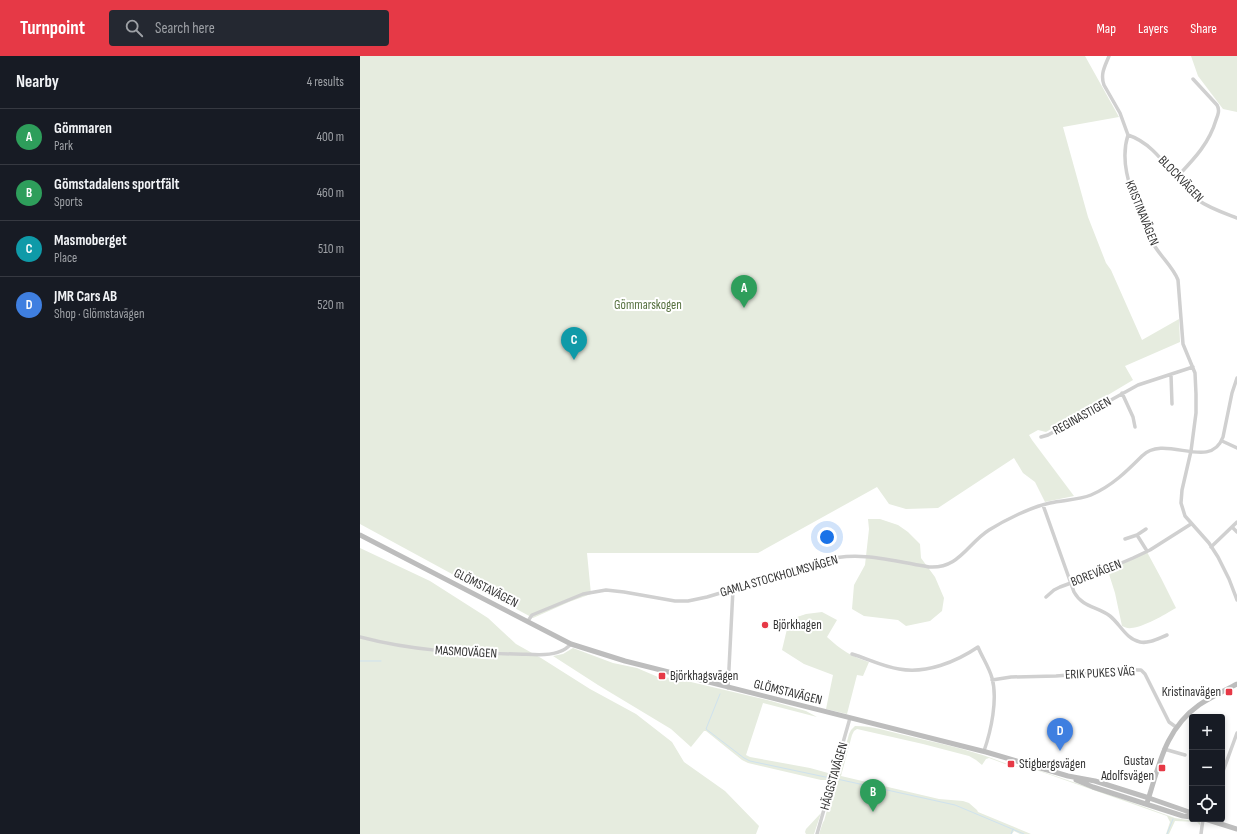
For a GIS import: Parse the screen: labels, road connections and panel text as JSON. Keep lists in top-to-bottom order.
{
  "streets": {
    "main road": ["GLÖMSTAVÄGEN"],
    "street": [
      "BLOCKVÄGEN",
      "KRISTINAVÄGEN",
      "REGINASTIGEN",
      "BOREVÄGEN",
      "GAMLA STOCKHOLMSVÄGEN",
      "MASMOVÄGEN",
      "ERIK PUKES VÄG",
      "HÄGGSTAVÄGEN"
    ]
  },
  "crossings": [
    ["BLOCKVÄGEN", "KRISTINAVÄGEN"],
    ["KRISTINAVÄGEN", "REGINASTIGEN"],
    ["KRISTINAVÄGEN", "BOREVÄGEN"],
    ["KRISTINAVÄGEN", "GAMLA STOCKHOLMSVÄGEN"],
    ["GAMLA STOCKHOLMSVÄGEN", "GLÖMSTAVÄGEN"],
    ["GLÖMSTAVÄGEN", "MASMOVÄGEN"],
    ["GLÖMSTAVÄGEN", "HÄGGSTAVÄGEN"]
  ],
  "parks": ["Gömmarskogen"],
  "places": {
    "other": ["Björkhagen"],
    "transit": [
      "Björkhagsvägen",
      "Kristinavägen",
      "Stigbergsvägen",
      "Gustav Adolfsvägen"
    ]
  },
  "page": {
    "header": "Turnpoint",
    "search": "Search here",
    "nav": ["Map", "Layers", "Share"],
    "heading": ["Nearby", "4 results"],
    "list": [
      {
        "mark": "A",
        "name": "Gömmaren",
        "note": "Park",
        "value": "400 m"
      },
      {
        "mark": "B",
        "name": "Gömstadalens sportfält",
        "note": "Sports",
        "value": "460 m"
      },
      {
        "mark": "C",
        "name": "Masmoberget",
        "note": "Place",
        "value": "510 m"
      },
      {
        "mark": "D",
        "name": "JMR Cars AB",
        "note": "Shop · Glömstavägen",
        "value": "520 m"
      }
    ],
    "pins": [
      "A",
      "C",
      "D",
      "B"
    ],
    "map_buttons": ["+", "−"]
  }
}
